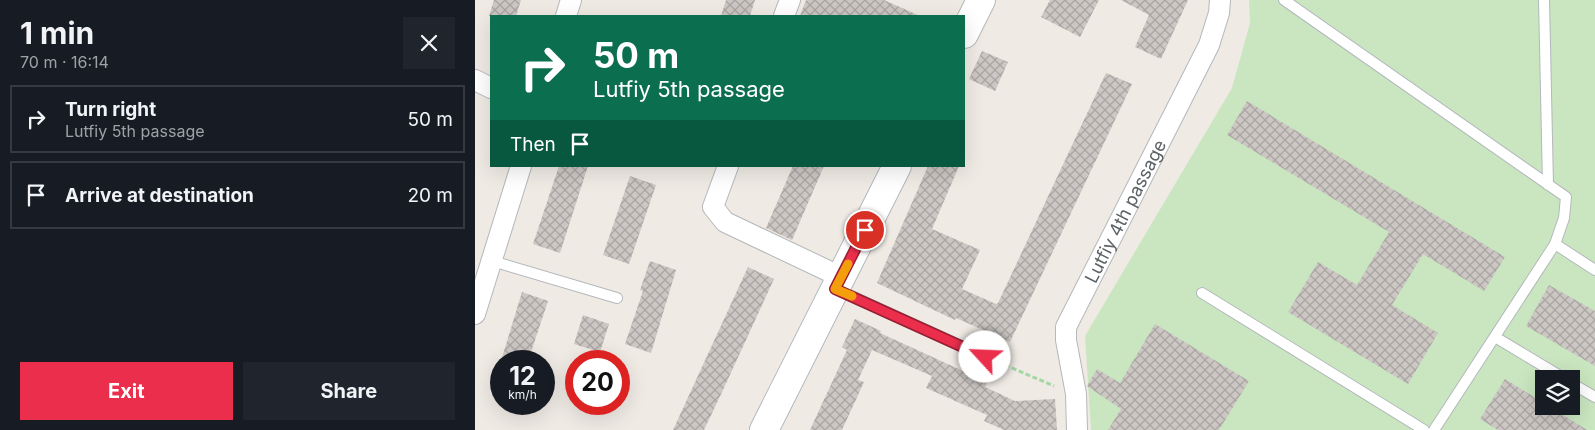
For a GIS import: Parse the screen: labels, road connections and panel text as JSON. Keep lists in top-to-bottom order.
{
  "streets": {
    "street": ["Lutfiy 4th passage"]
  },
  "page": {
    "heading": ["1 min", "70 m · 16:14"],
    "turn": ["50 m", "Lutfiy 5th passage"],
    "list": [
      {
        "name": "Turn right",
        "note": "Lutfiy 5th passage",
        "value": "50 m"
      },
      {
        "name": "Arrive at destination",
        "value": "20 m"
      }
    ],
    "then": "Then",
    "speed": "12 km/h",
    "limit": "20",
    "buttons": ["Exit", "Share"]
  }
}
